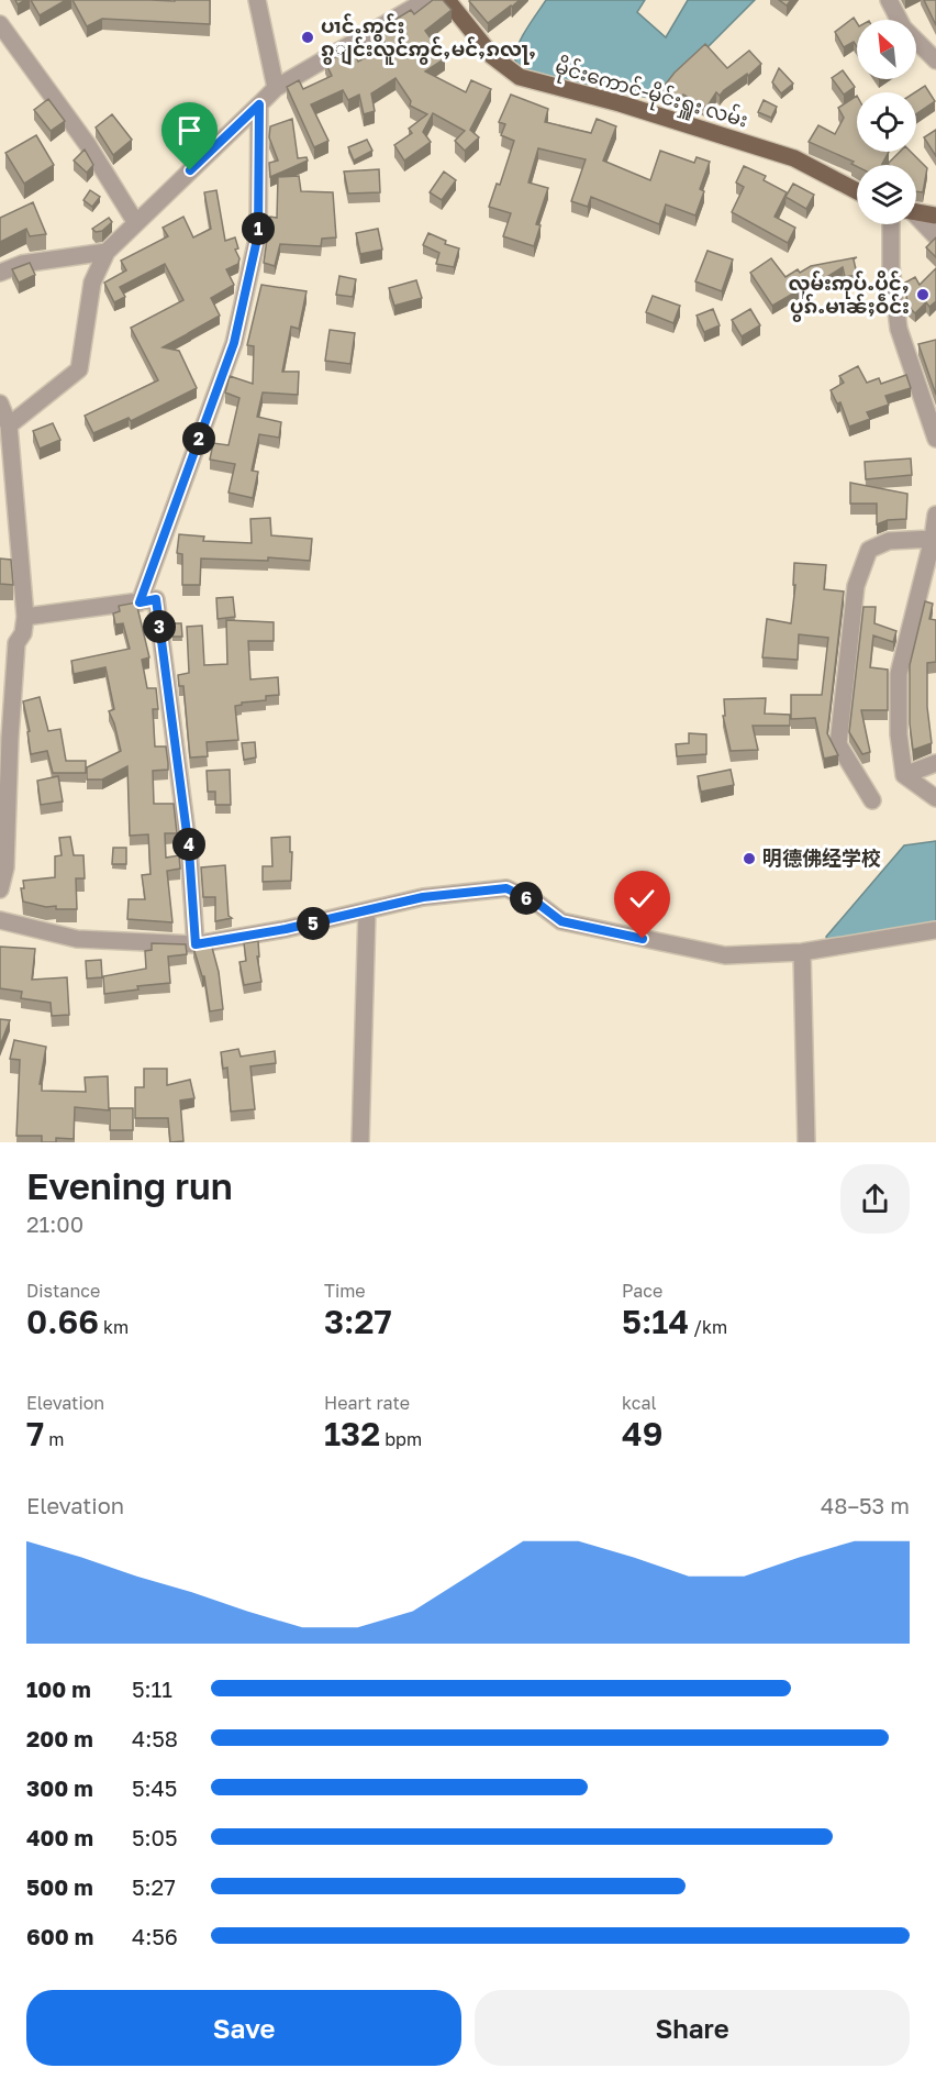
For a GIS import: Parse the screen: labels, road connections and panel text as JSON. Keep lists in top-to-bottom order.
{
  "streets": {
    "main road": ["မိုင်းကောင်-မိုင်းရှူး လမ်း"]
  },
  "places": ["ပၢင်ႇဢွင်ႈ ၵွျင်းလူင်ဢွင်ႇမင်ႇၵလႃႇ", "လုမ်းဢုပ်ႉပိူင်ႇ ပွၵ်ႉမၢၼ်ႈဝဵင်း", "明德佛经学校"],
  "north": "top left",
  "page": {
    "pins": [
      "1",
      "2",
      "3",
      "4",
      "6",
      "5"
    ],
    "heading": ["Evening run", "21:00"],
    "stats": [
      ["Distance", "0.66 km"],
      ["Time", "3:27"],
      ["Pace", "5:14 /km"],
      ["Elevation", "7 m"],
      ["Heart rate", "132 bpm"],
      ["kcal", "49"]
    ],
    "chart": ["Elevation", "48–53 m"],
    "list": [
      {
        "name": "100 m",
        "note": "5:11"
      },
      {
        "name": "200 m",
        "note": "4:58"
      },
      {
        "name": "300 m",
        "note": "5:45"
      },
      {
        "name": "400 m",
        "note": "5:05"
      },
      {
        "name": "500 m",
        "note": "5:27"
      },
      {
        "name": "600 m",
        "note": "4:56"
      }
    ],
    "buttons": ["Save", "Share"]
  }
}
